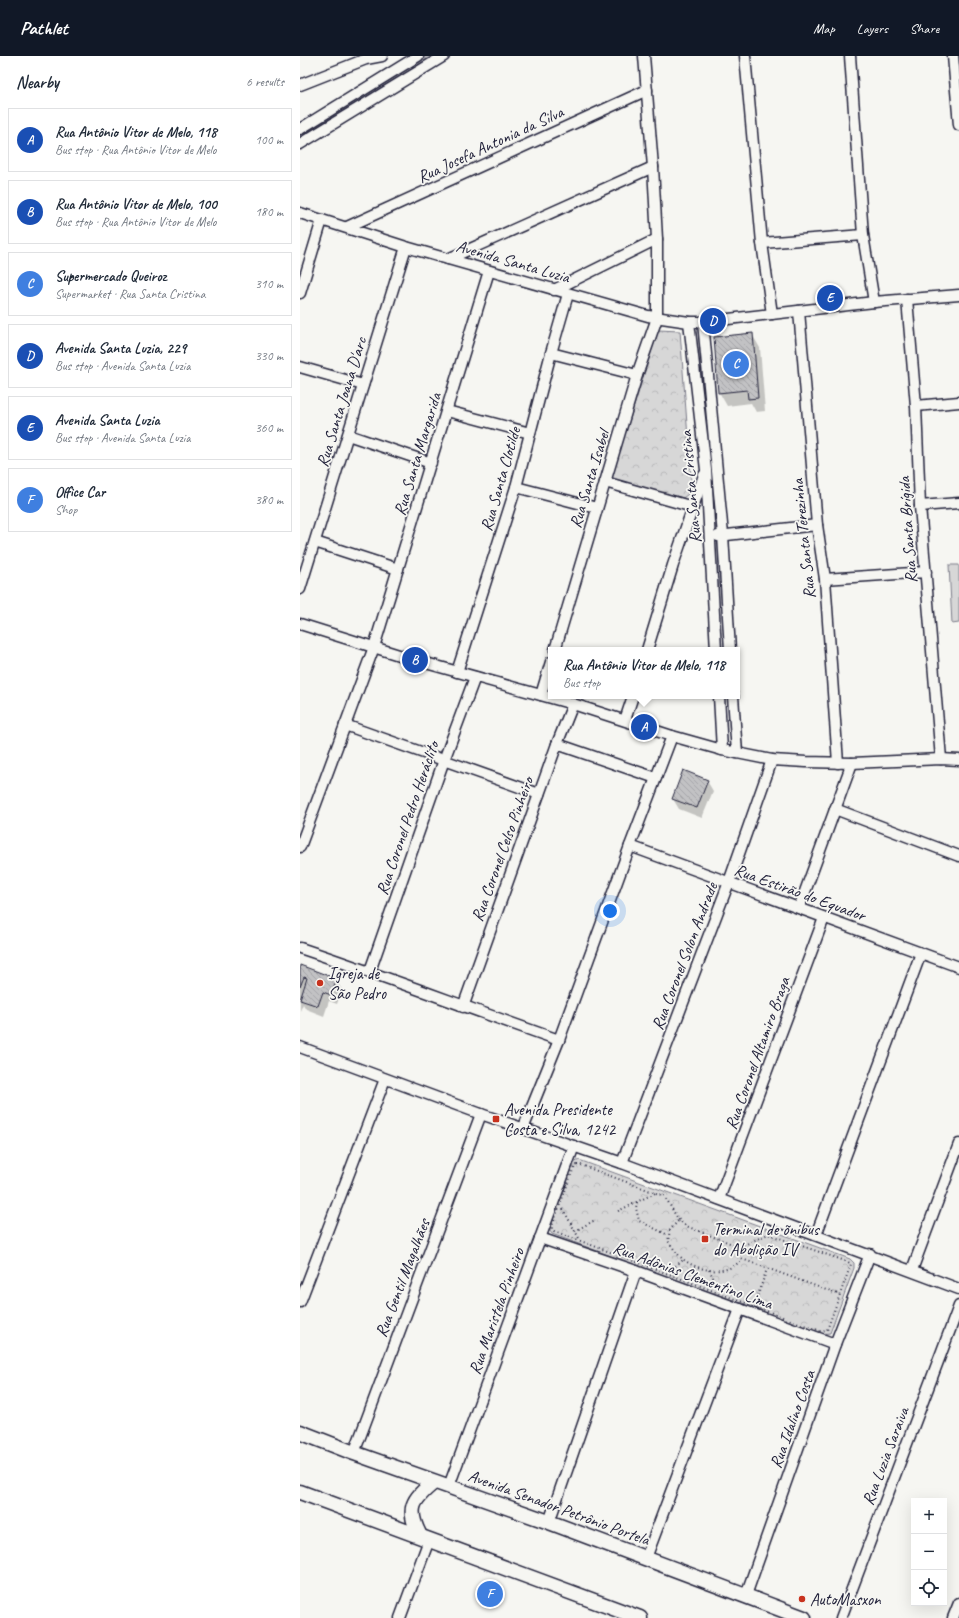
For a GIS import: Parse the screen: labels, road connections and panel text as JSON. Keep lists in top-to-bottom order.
{
  "streets": {
    "street": [
      "Rua Josefa Antonia da Silva",
      "Avenida Santa Luzia",
      "Rua Santa Joana D'arc",
      "Rua Santa Margarida",
      "Rua Santa Clotilde",
      "Rua Santa Isabel",
      "Rua Santa Cristina",
      "Rua Santa Brígida",
      "Rua Santa Terezinha",
      "Rua Coronel Pedro Heráclito",
      "Rua Coronel Celso Pinheiro",
      "Rua Estirão do Equador",
      "Rua Coronel Solon Andrade",
      "Rua Coronel Altamiro Braga",
      "Rua Adônias Clementino Lima",
      "Rua Gentil Magalhães",
      "Rua Maristela Pinheiro",
      "Rua Idalino Costa",
      "Rua Luzia Saraiva",
      "Avenida Senador Petrônio Portela"
    ]
  },
  "crossings": [
    ["Rua Josefa Antonia da Silva", "Avenida Santa Luzia"],
    ["Rua Josefa Antonia da Silva", "Rua Santa Isabel"],
    ["Avenida Santa Luzia", "Rua Santa Joana D'arc"],
    ["Avenida Santa Luzia", "Rua Santa Margarida"],
    ["Avenida Santa Luzia", "Rua Santa Clotilde"],
    ["Avenida Santa Luzia", "Rua Santa Isabel"],
    ["Avenida Santa Luzia", "Rua Santa Cristina"],
    ["Avenida Santa Luzia", "Rua Santa Brígida"],
    ["Avenida Santa Luzia", "Rua Santa Terezinha"],
    ["Rua Estirão do Equador", "Rua Coronel Solon Andrade"],
    ["Rua Estirão do Equador", "Rua Coronel Altamiro Braga"],
    ["Rua Adônias Clementino Lima", "Rua Maristela Pinheiro"],
    ["Rua Adônias Clementino Lima", "Rua Idalino Costa"],
    ["Rua Gentil Magalhães", "Avenida Senador Petrônio Portela"],
    ["Rua Maristela Pinheiro", "Avenida Senador Petrônio Portela"],
    ["Rua Idalino Costa", "Avenida Senador Petrônio Portela"]
  ],
  "places": {
    "other": ["Igreja de São Pedro", "AutoMasxon"],
    "transit": ["Avenida Presidente Costa e Silva, 1242", "Terminal de õnibus do Abolição IV"]
  },
  "page": {
    "header": "Pathlet",
    "nav": ["Map", "Layers", "Share"],
    "heading": ["Nearby", "6 results"],
    "list": [
      {
        "mark": "A",
        "name": "Rua Antônio Vitor de Melo, 118",
        "note": "Bus stop · Rua Antônio Vitor de Melo",
        "value": "100 m"
      },
      {
        "mark": "B",
        "name": "Rua Antônio Vitor de Melo, 100",
        "note": "Bus stop · Rua Antônio Vitor de Melo",
        "value": "180 m"
      },
      {
        "mark": "C",
        "name": "Supermercado Queiroz",
        "note": "Supermarket · Rua Santa Cristina",
        "value": "310 m"
      },
      {
        "mark": "D",
        "name": "Avenida Santa Luzia, 229",
        "note": "Bus stop · Avenida Santa Luzia",
        "value": "330 m"
      },
      {
        "mark": "E",
        "name": "Avenida Santa Luzia",
        "note": "Bus stop · Avenida Santa Luzia",
        "value": "360 m"
      },
      {
        "mark": "F",
        "name": "Office Car",
        "note": "Shop",
        "value": "380 m"
      }
    ],
    "pins": [
      "E",
      "D",
      "C",
      "B",
      "A",
      "F"
    ],
    "popup": ["Rua Antônio Vitor de Melo, 118", "Bus stop"],
    "map_buttons": ["+", "−"]
  }
}
